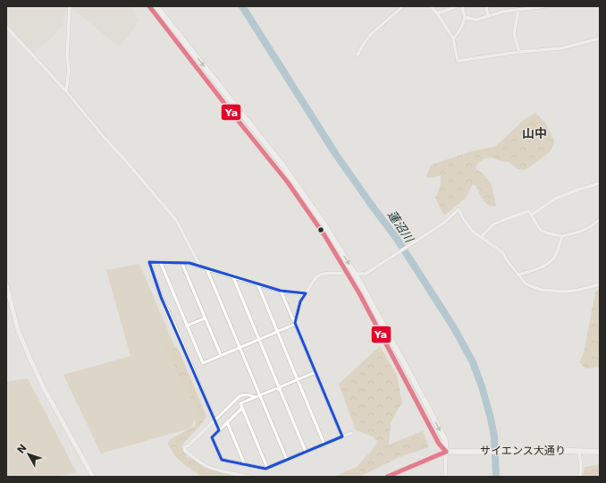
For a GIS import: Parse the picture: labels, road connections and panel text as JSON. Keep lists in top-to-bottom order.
{
  "streets": {
    "main road": ["サイエンス大通り"]
  },
  "districts": ["山中"],
  "water": ["蓮沼川"],
  "lines": ["transit line Ya"],
  "north": "top left"
}
